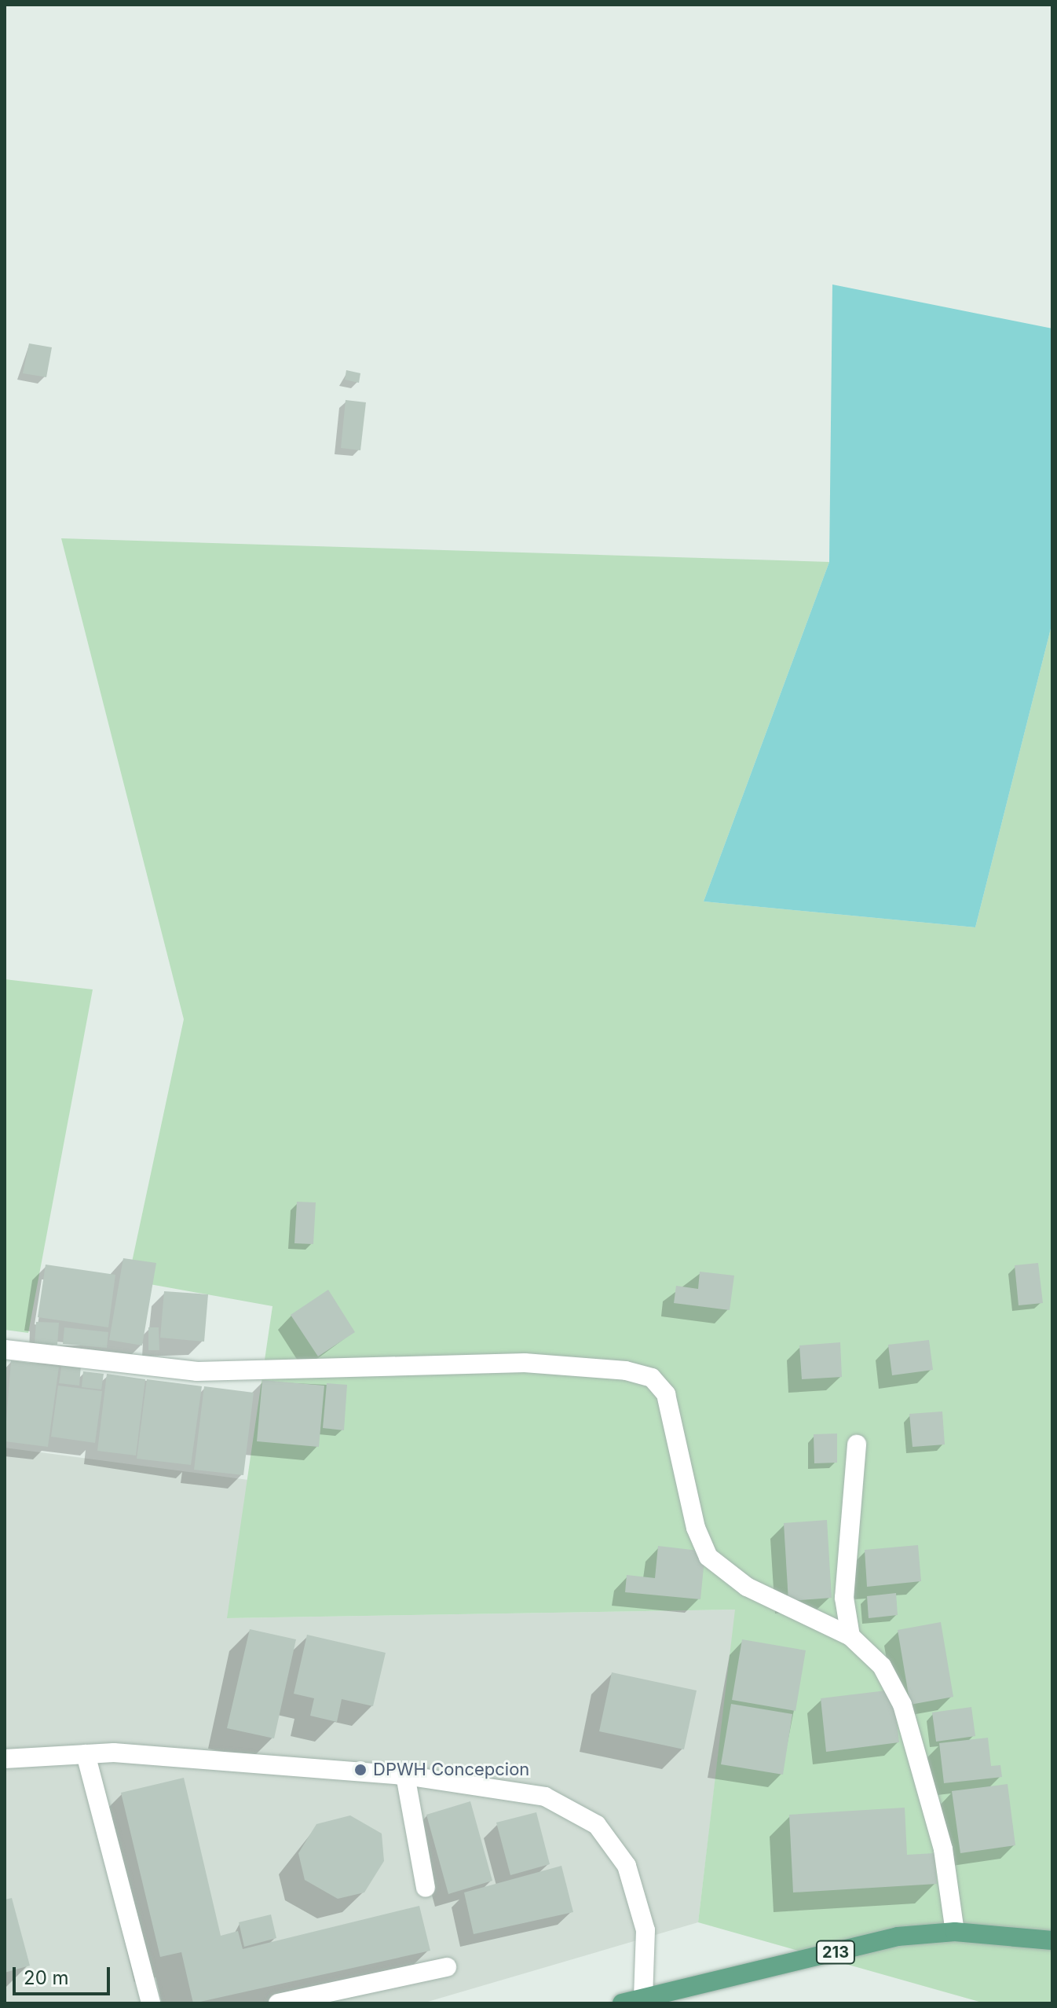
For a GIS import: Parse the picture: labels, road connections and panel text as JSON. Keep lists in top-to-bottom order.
{
  "streets": {
    "main road": ["213"]
  },
  "places": ["DPWH Concepcion"],
  "scale_bar": "20 m"
}
